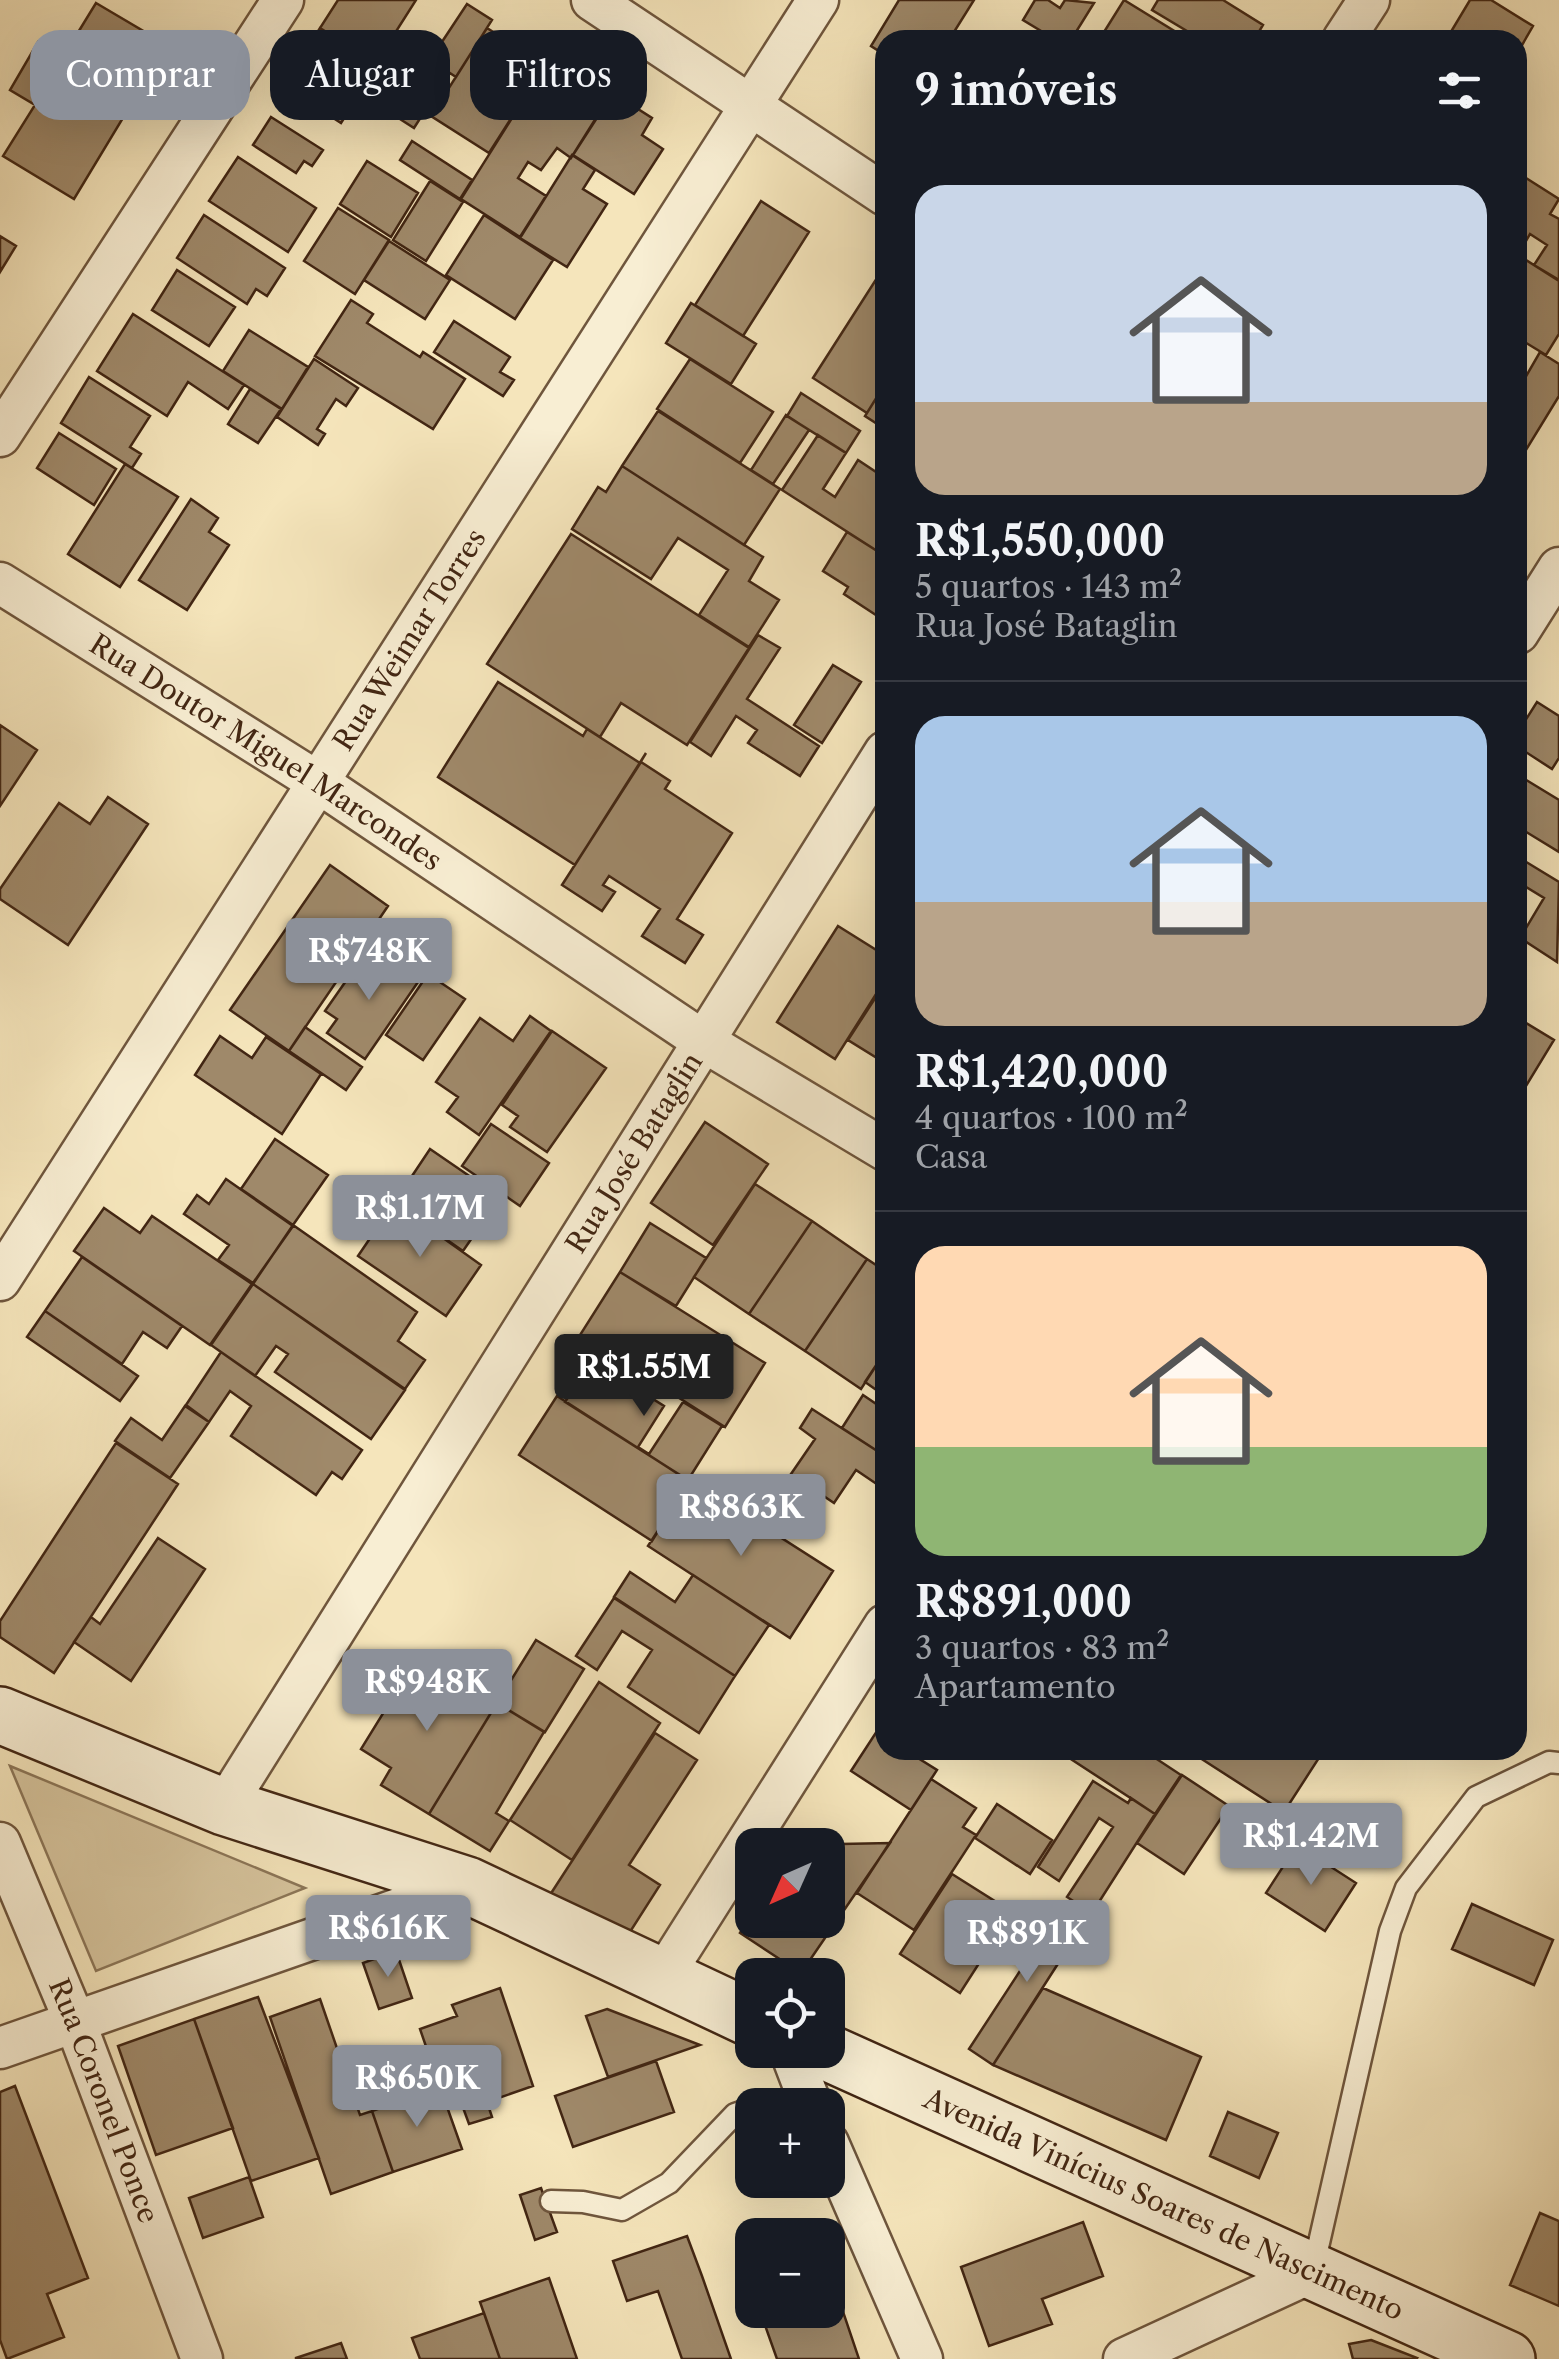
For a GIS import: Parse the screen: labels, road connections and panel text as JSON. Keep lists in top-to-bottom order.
{
  "streets": {
    "street": [
      "Rua Weimar Torres",
      "Rua Doutor Miguel Marcondes",
      "Rua José Bataglin",
      "Rua Coronel Ponce",
      "Avenida Vinícius Soares de Nascimento"
    ]
  },
  "crossings": [
    ["Rua Weimar Torres", "Rua Doutor Miguel Marcondes"],
    ["Rua Doutor Miguel Marcondes", "Rua José Bataglin"]
  ],
  "north": "bottom left",
  "page": {
    "chip": ["Comprar", "Alugar", "Filtros"],
    "heading": "9 imóveis",
    "list": [
      {
        "name": "R$1,550,000",
        "note": "5 quartos · 143 m² · Rua José Bataglin"
      },
      {
        "name": "R$1,420,000",
        "note": "4 quartos · 100 m² · Casa"
      },
      {
        "name": "R$891,000",
        "note": "3 quartos · 83 m² · Apartamento"
      }
    ],
    "price": [
      "R$748K",
      "R$1.17M",
      "R$1.55M",
      "R$863K",
      "R$948K",
      "R$1.42M",
      "R$616K",
      "R$891K",
      "R$650K"
    ],
    "map_buttons": ["+", "−"]
  }
}
